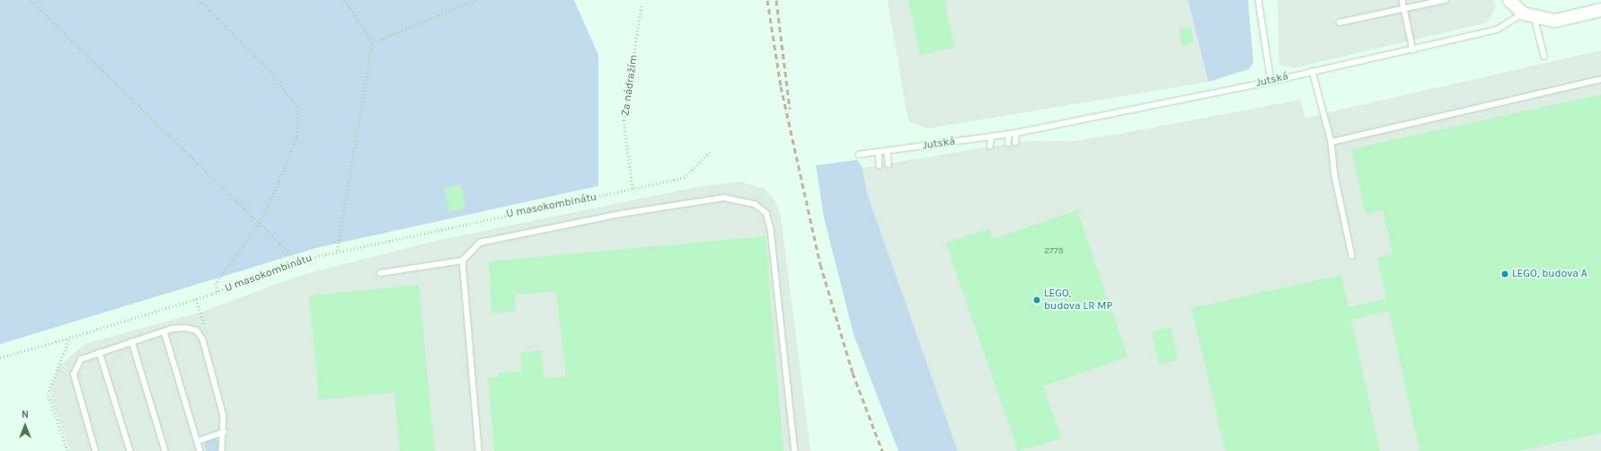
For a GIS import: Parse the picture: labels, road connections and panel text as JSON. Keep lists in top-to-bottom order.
{
  "streets": {
    "lane": ["Jutská"],
    "path": ["Za nádražím", "U masokombinátu"]
  },
  "crossings": [
    ["Za nádražím", "U masokombinátu"]
  ],
  "places": ["LEGO, budova A", "LEGO, budova LR MP"],
  "house_numbers": ["2779"],
  "north": "top"
}
